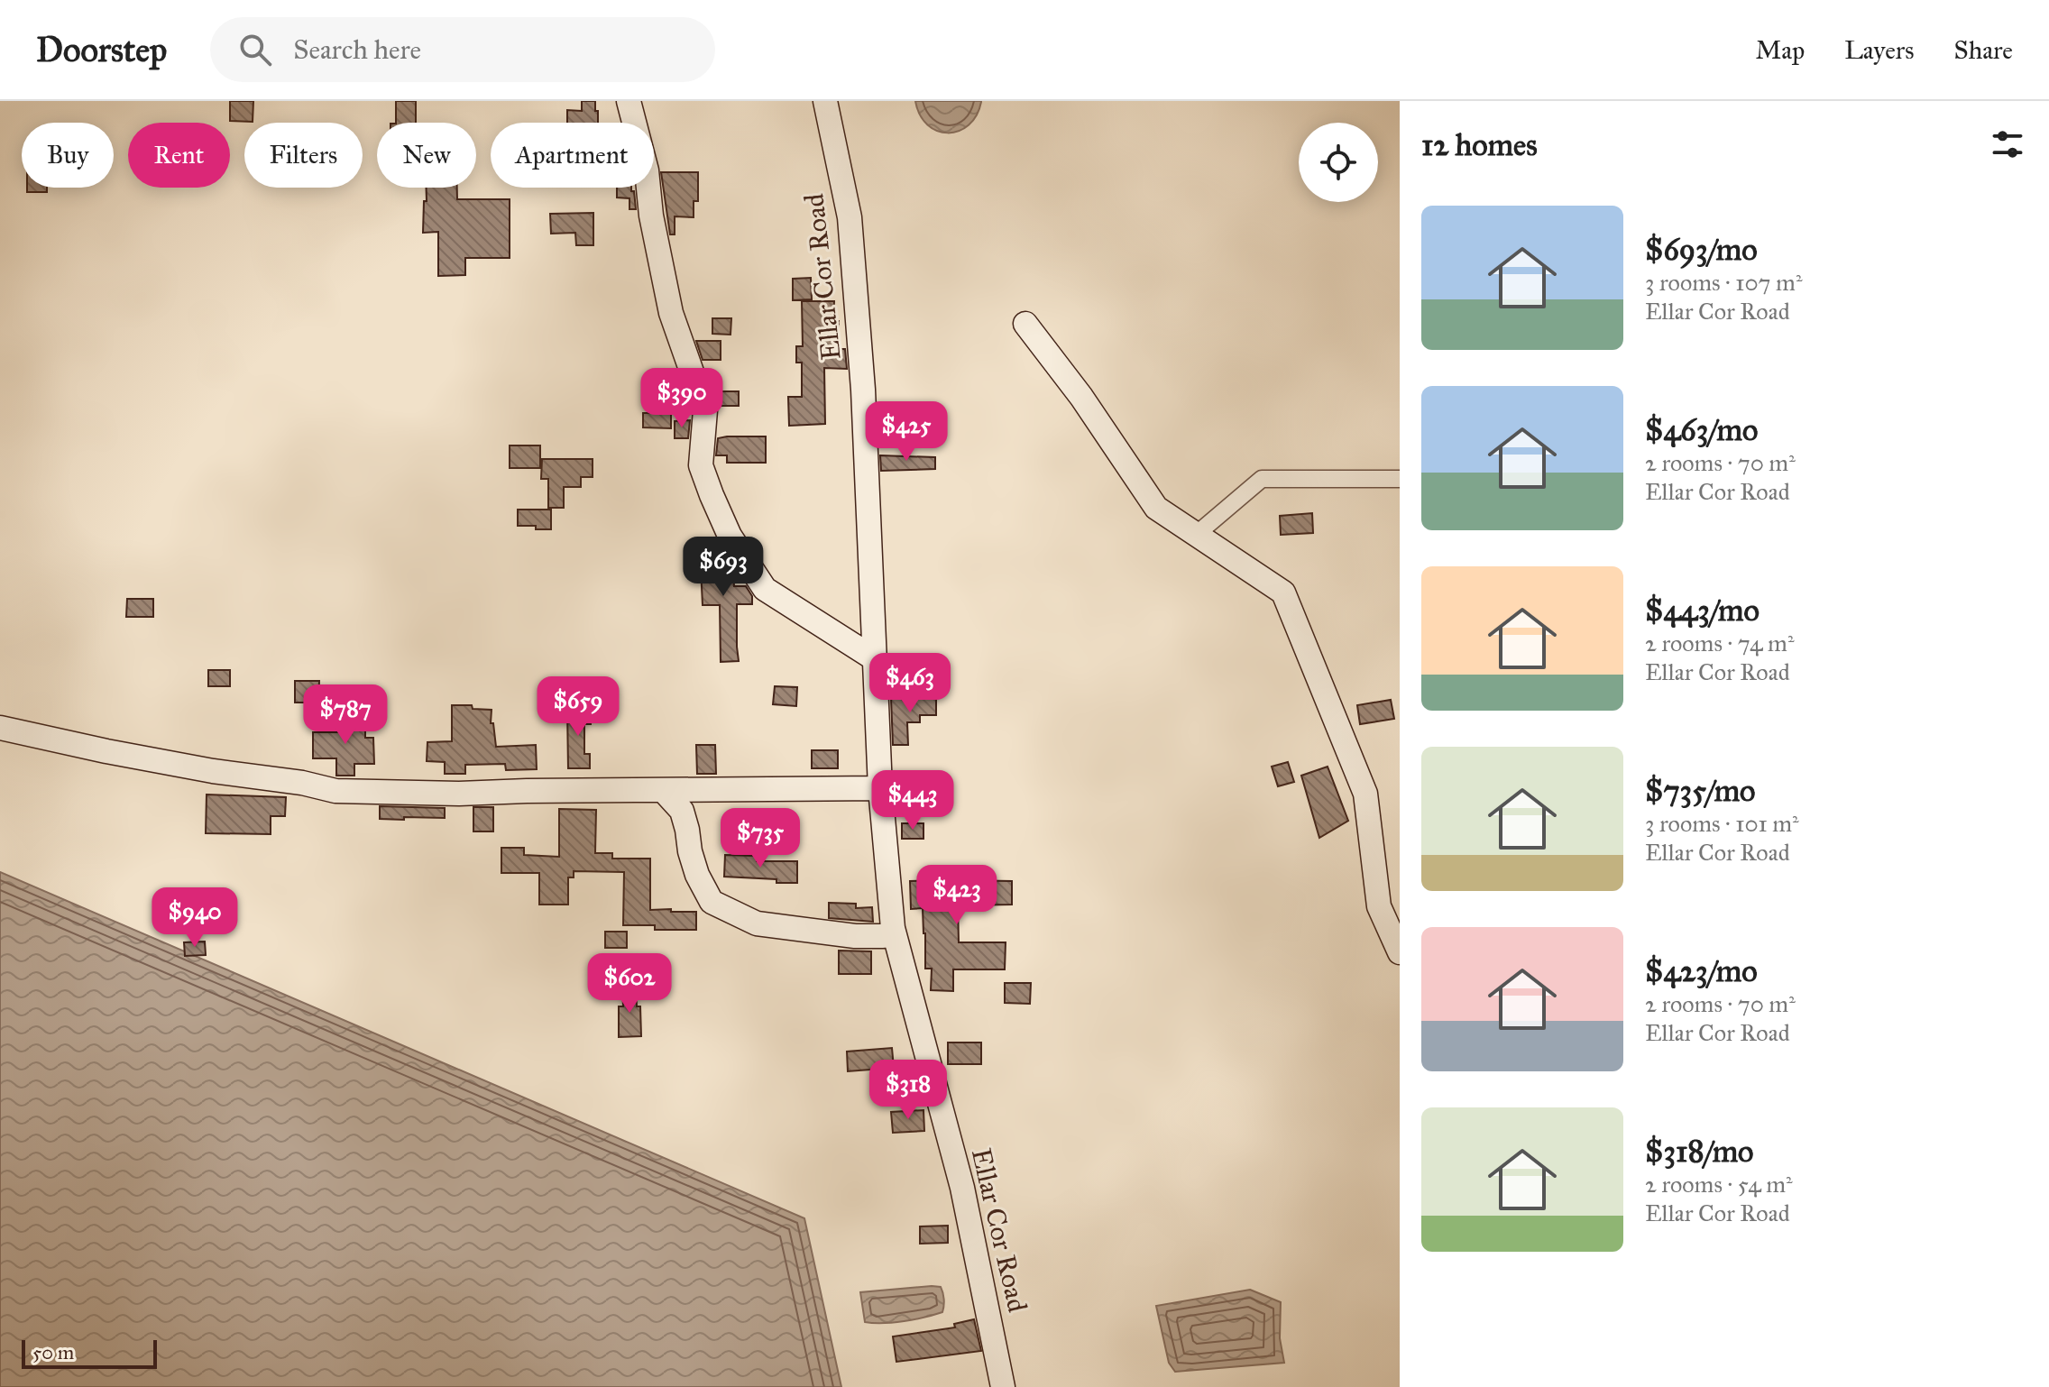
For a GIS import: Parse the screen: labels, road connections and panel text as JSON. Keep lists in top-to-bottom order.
{
  "streets": {
    "street": ["Ellar Cor Road"]
  },
  "scale_bar": "50 m",
  "page": {
    "header": "Doorstep",
    "search": "Search here",
    "nav": ["Map", "Layers", "Share"],
    "heading": "12 homes",
    "chip": [
      "Buy",
      "Rent",
      "Filters",
      "New",
      "Apartment"
    ],
    "list": [
      {
        "name": "$693/mo",
        "note": "3 rooms · 107 m² · Ellar Cor Road"
      },
      {
        "name": "$463/mo",
        "note": "2 rooms · 70 m² · Ellar Cor Road"
      },
      {
        "name": "$443/mo",
        "note": "2 rooms · 74 m² · Ellar Cor Road"
      },
      {
        "name": "$735/mo",
        "note": "3 rooms · 101 m² · Ellar Cor Road"
      },
      {
        "name": "$423/mo",
        "note": "2 rooms · 70 m² · Ellar Cor Road"
      },
      {
        "name": "$318/mo",
        "note": "2 rooms · 54 m² · Ellar Cor Road"
      }
    ],
    "price": [
      "$390",
      "$425",
      "$693",
      "$463",
      "$659",
      "$787",
      "$443",
      "$735",
      "$423",
      "$940",
      "$602",
      "$318"
    ],
    "scale": "50 m"
  }
}
